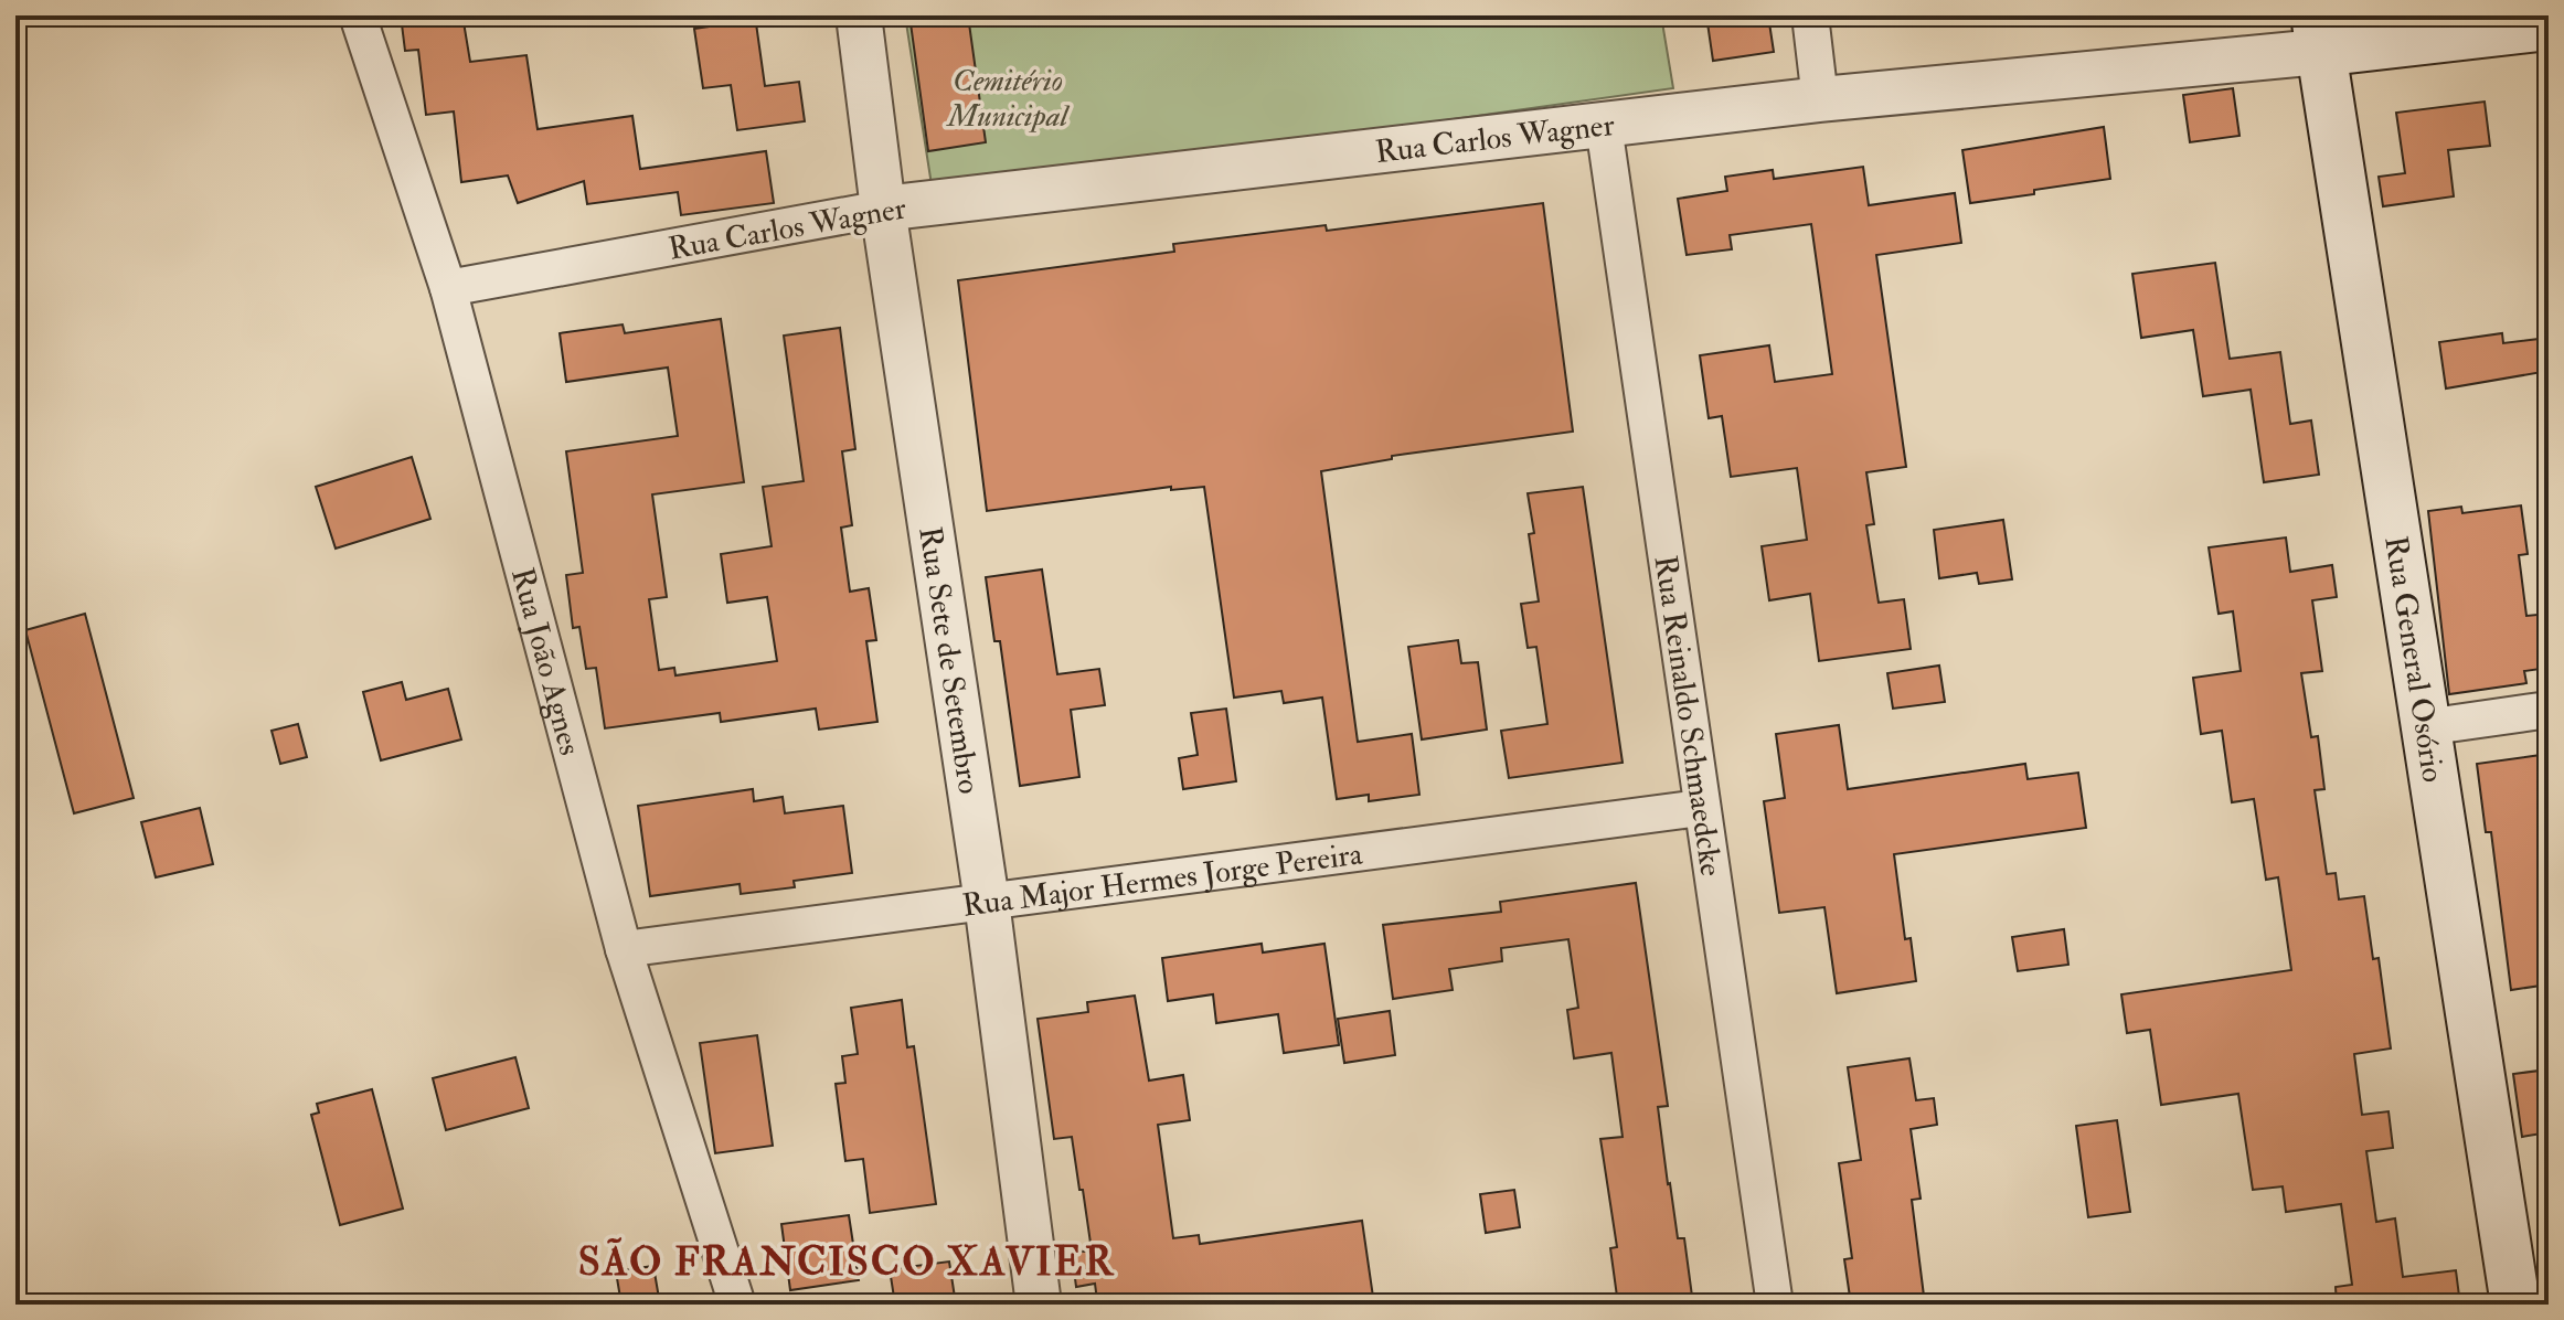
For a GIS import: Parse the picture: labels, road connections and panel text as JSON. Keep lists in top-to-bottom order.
{
  "streets": {
    "main road": ["Rua Carlos Wagner", "Rua General Osório"],
    "street": [
      "Rua João Agnes",
      "Rua Sete de Setembro",
      "Rua Reinaldo Schmaedcke",
      "Rua Major Hermes Jorge Pereira"
    ]
  },
  "crossings": [
    ["Rua Carlos Wagner", "Rua João Agnes"],
    ["Rua Carlos Wagner", "Rua Sete de Setembro"],
    ["Rua Carlos Wagner", "Rua General Osório"],
    ["Rua Carlos Wagner", "Rua Reinaldo Schmaedcke"],
    ["Rua João Agnes", "Rua Major Hermes Jorge Pereira"],
    ["Rua Sete de Setembro", "Rua Major Hermes Jorge Pereira"],
    ["Rua Reinaldo Schmaedcke", "Rua Major Hermes Jorge Pereira"]
  ],
  "districts": ["SÃO FRANCISCO XAVIER"],
  "parks": ["Cemitério Municipal"]
}
